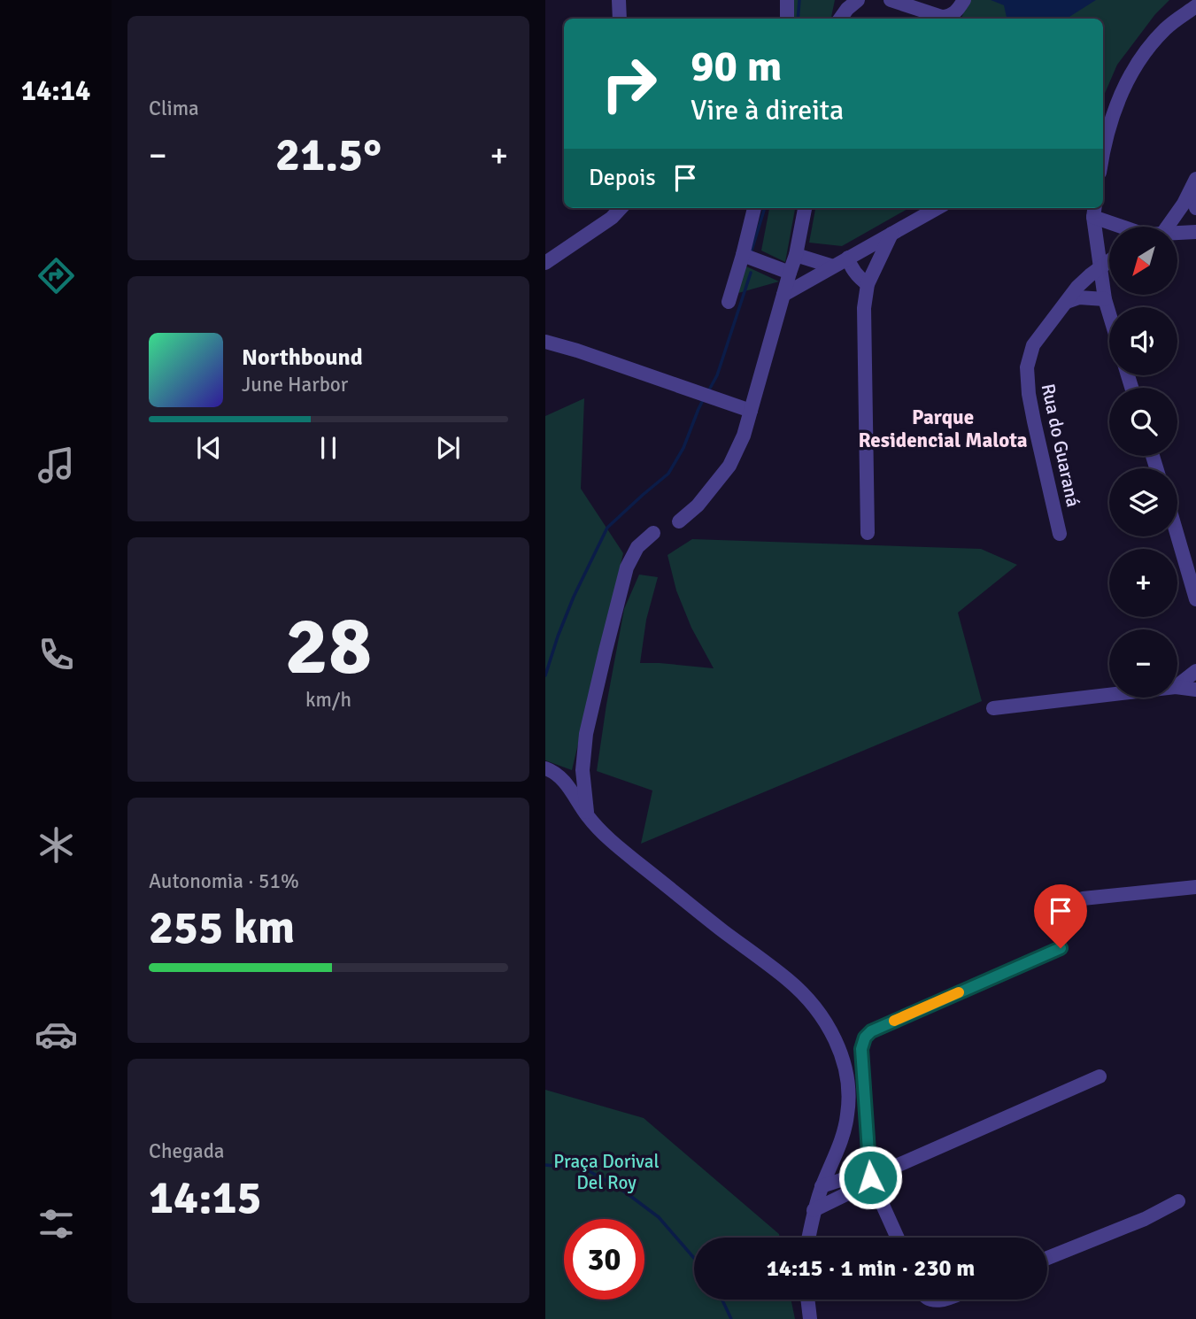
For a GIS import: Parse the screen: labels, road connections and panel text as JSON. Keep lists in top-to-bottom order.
{
  "streets": {
    "street": ["Rua do Guaraná"]
  },
  "districts": ["Parque Residencial Malota"],
  "parks": ["Praça Dorival Del Roy"],
  "north": "bottom left",
  "page": {
    "tabs": "14:14",
    "tile": [
      "Clima",
      ["28", "km/h"],
      ["Autonomia · 51%", "255 km"],
      ["Chegada", "14:15"]
    ],
    "turn": ["90 m", "Vire à direita"],
    "heat": ["−", "21.5°", "+"],
    "then": "Depois",
    "map_buttons": ["+", "−"],
    "song": ["Northbound", "June Harbor"],
    "limit": "30",
    "trip": "14:15 · 1 min · 230 m"
  }
}
